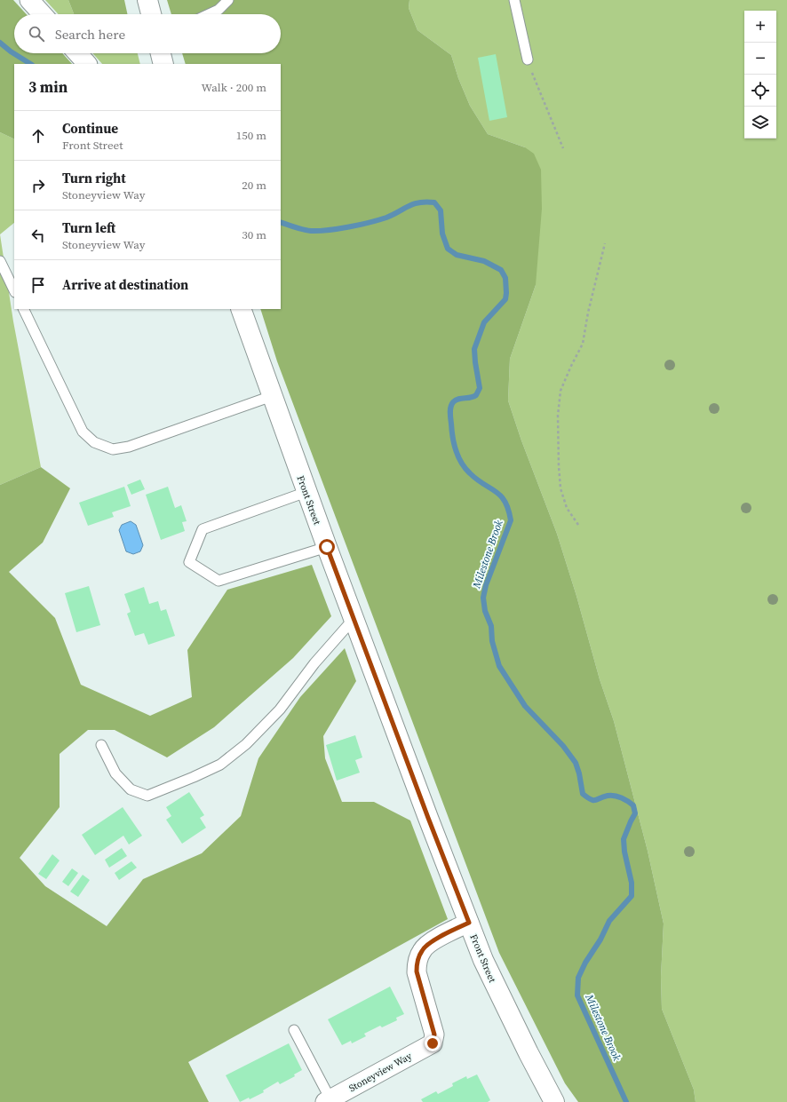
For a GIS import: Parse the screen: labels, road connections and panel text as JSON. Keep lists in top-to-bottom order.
{
  "streets": {
    "main road": ["Front Street"],
    "street": ["Stoneyview Way"]
  },
  "crossings": [
    ["Front Street", "Stoneyview Way"]
  ],
  "water": ["Milestone Brook"],
  "page": {
    "map_buttons": ["+", "−"],
    "search": "Search here",
    "heading": ["3 min", "Walk · 200 m"],
    "list": [
      ["Continue", "Front Street", "150 m"],
      ["Turn right", "Stoneyview Way", "20 m"],
      ["Turn left", "Stoneyview Way", "30 m"],
      "Arrive at destination"
    ]
  }
}
